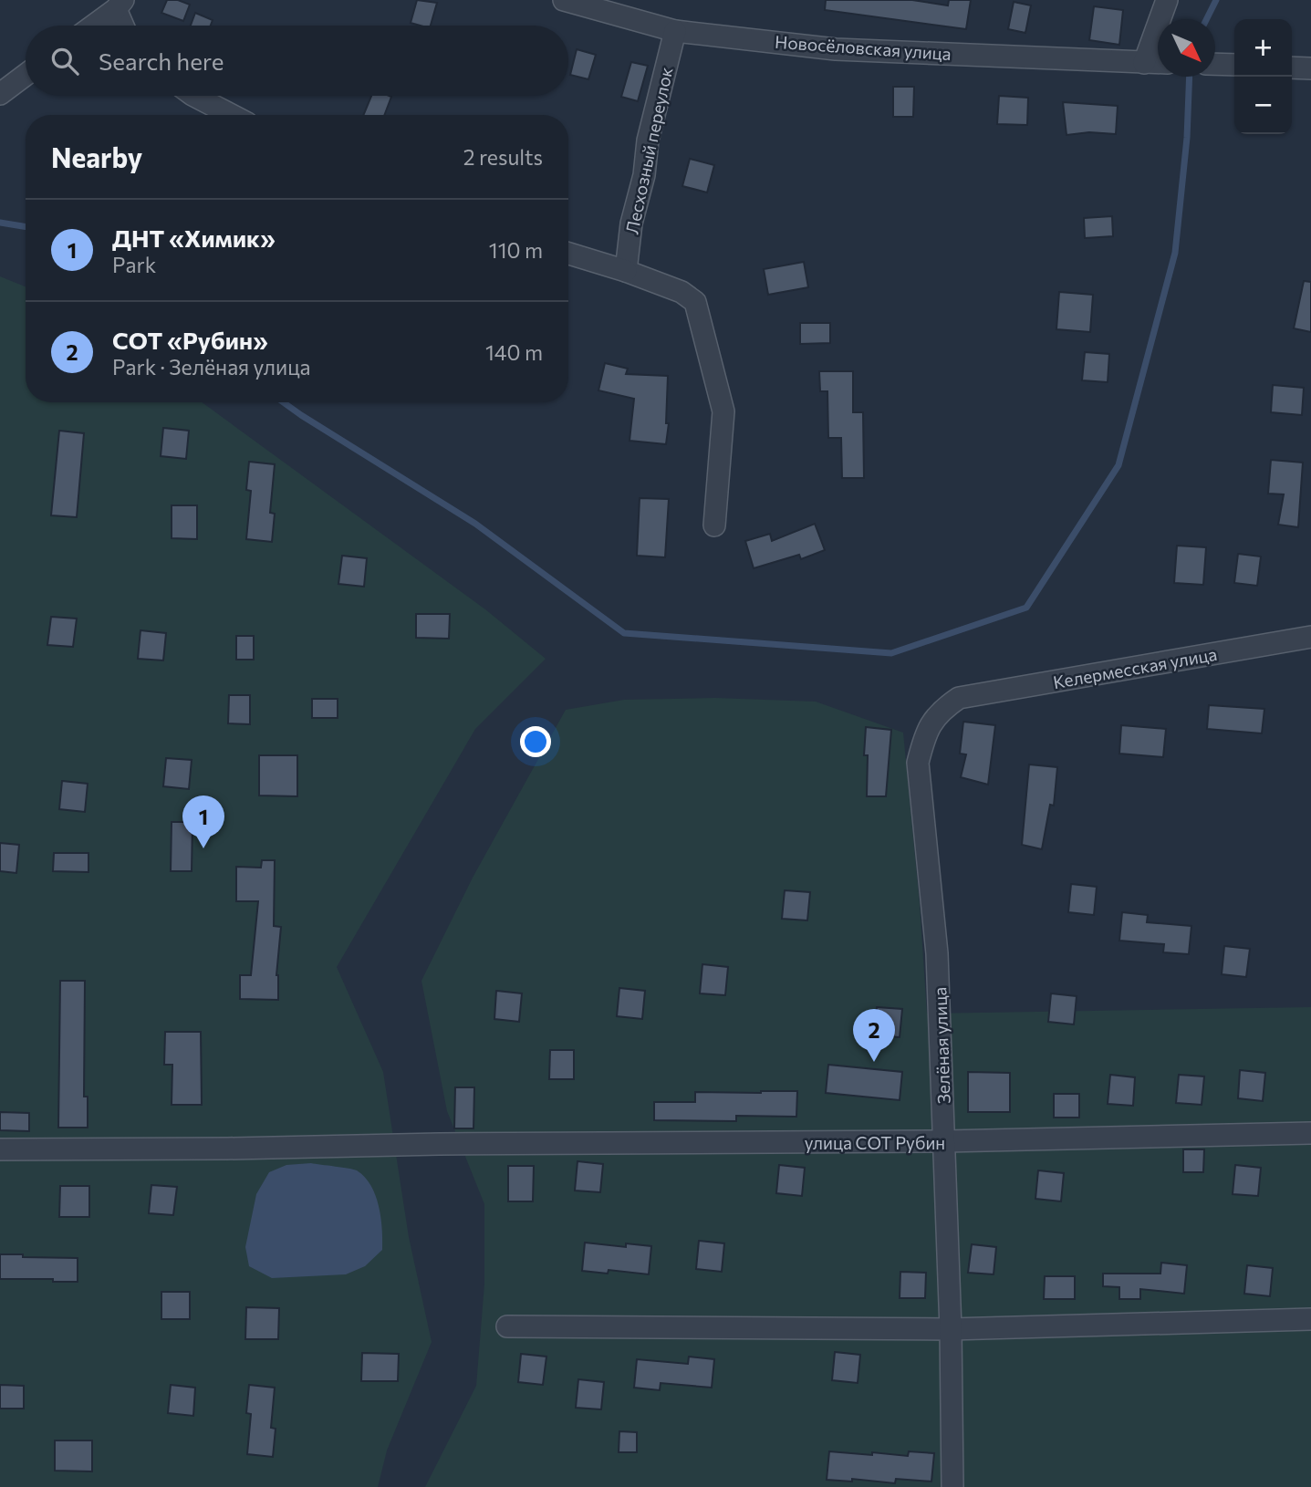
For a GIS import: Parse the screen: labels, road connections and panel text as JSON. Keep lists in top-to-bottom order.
{
  "streets": {
    "street": [
      "Новосёловская улица",
      "Лесхозный переулок",
      "Келермесская улица",
      "Зелёная улица",
      "улица СОТ Рубин"
    ]
  },
  "crossings": [
    ["Новосёловская улица", "Лесхозный переулок"],
    ["Келермесская улица", "Зелёная улица"],
    ["Зелёная улица", "улица СОТ Рубин"]
  ],
  "north": "bottom right",
  "page": {
    "map_buttons": ["+", "−"],
    "search": "Search here",
    "heading": ["Nearby", "2 results"],
    "list": [
      {
        "mark": "1",
        "name": "ДНТ «Химик»",
        "note": "Park",
        "value": "110 m"
      },
      {
        "mark": "2",
        "name": "СОТ «Рубин»",
        "note": "Park · Зелёная улица",
        "value": "140 m"
      }
    ],
    "pins": ["1", "2"]
  }
}
